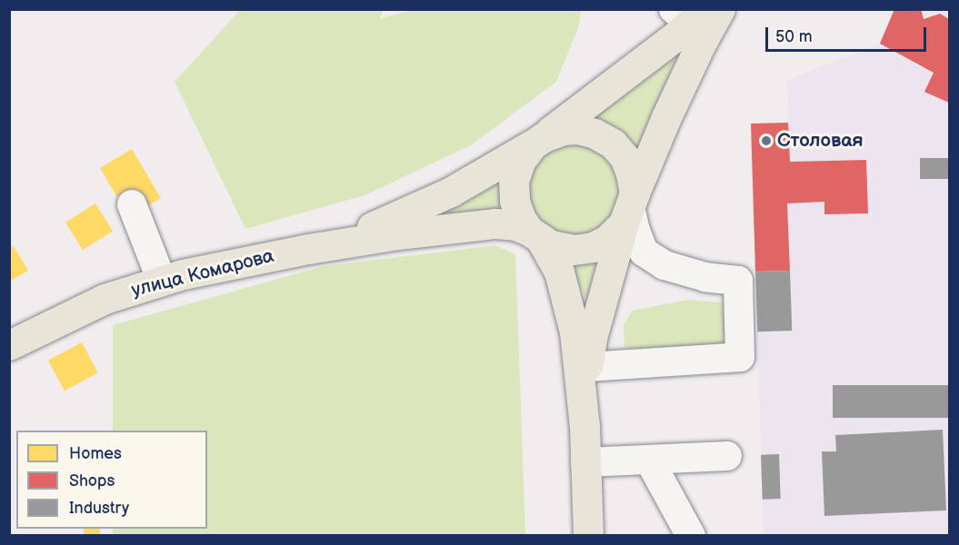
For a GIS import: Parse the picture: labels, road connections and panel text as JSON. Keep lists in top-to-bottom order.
{
  "streets": {
    "main road": ["улица Комарова"]
  },
  "places": ["Столовая"],
  "legend": ["Homes", "Shops", "Industry"],
  "scale_bar": "50 m"
}
